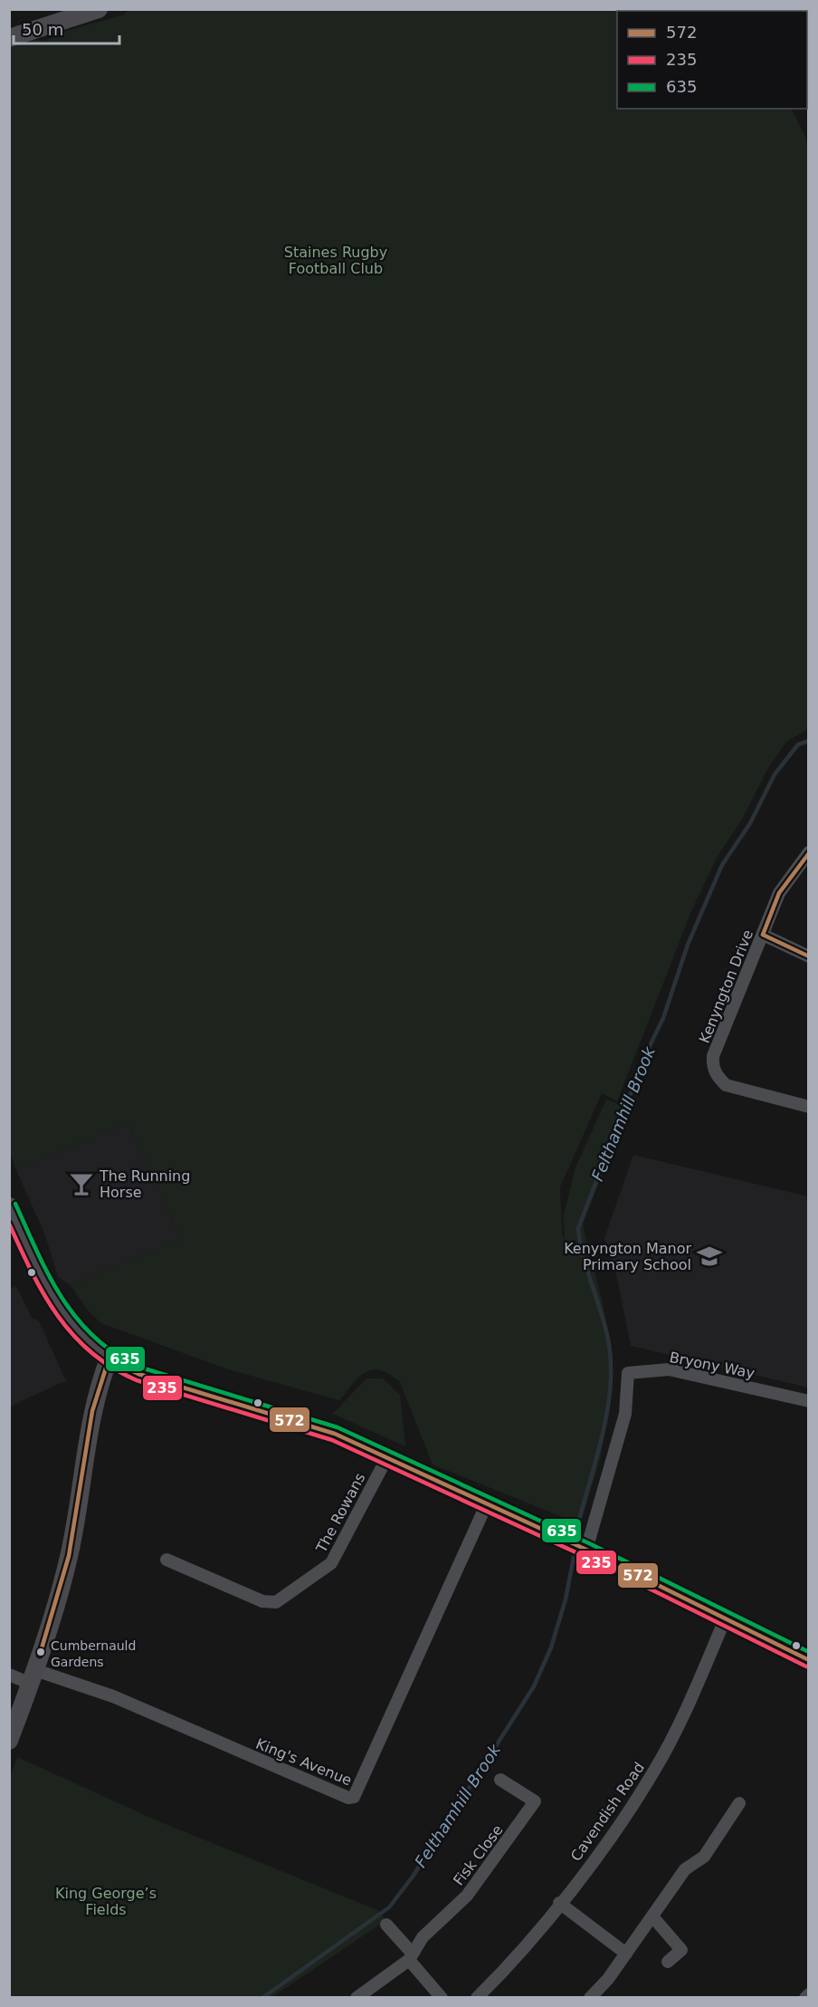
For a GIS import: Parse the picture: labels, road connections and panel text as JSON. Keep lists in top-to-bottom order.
{
  "streets": {
    "street": [
      "Kenyngton Drive",
      "Bryony Way",
      "The Rowans",
      "King's Avenue",
      "Cavendish Road",
      "Fisk Close"
    ]
  },
  "water": ["Felthamhill Brook"],
  "parks": ["Staines Rugby Football Club", "King George’s Fields"],
  "places": {
    "bar": ["The Running Horse"],
    "school or university": ["Kenyngton Manor Primary School"],
    "other": ["Cumbernauld Gardens"]
  },
  "lines": ["transit line 572", "transit line 635", "transit line 235"],
  "legend": ["572", "235", "635"],
  "scale_bar": "50 m"
}
